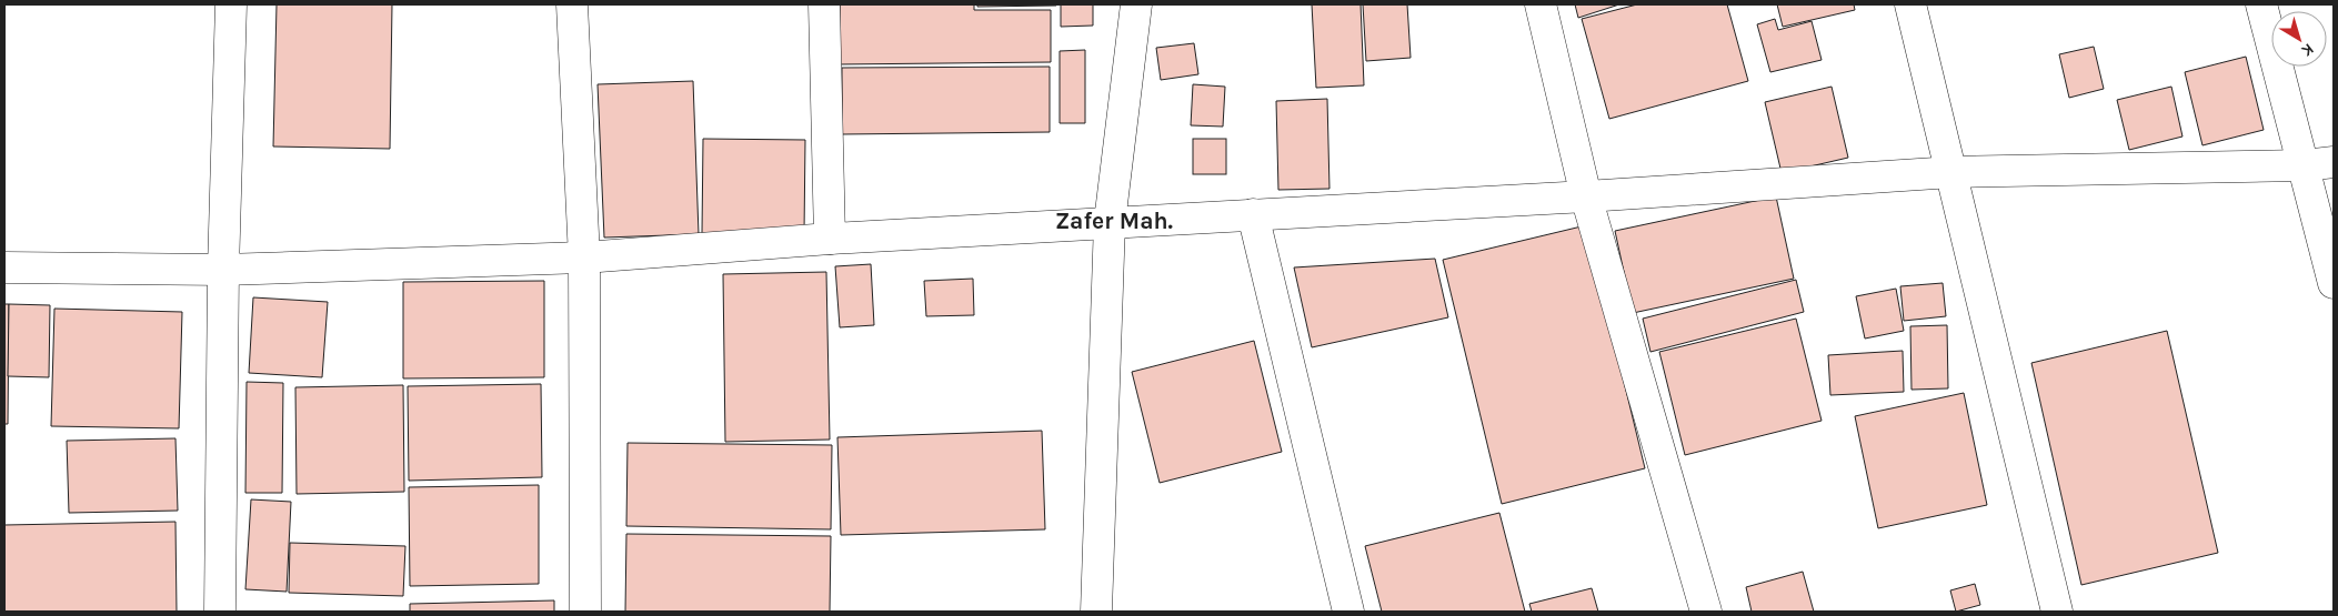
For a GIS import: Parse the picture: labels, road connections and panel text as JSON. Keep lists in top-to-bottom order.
{
  "districts": ["Zafer Mah."],
  "north": "bottom right"
}
